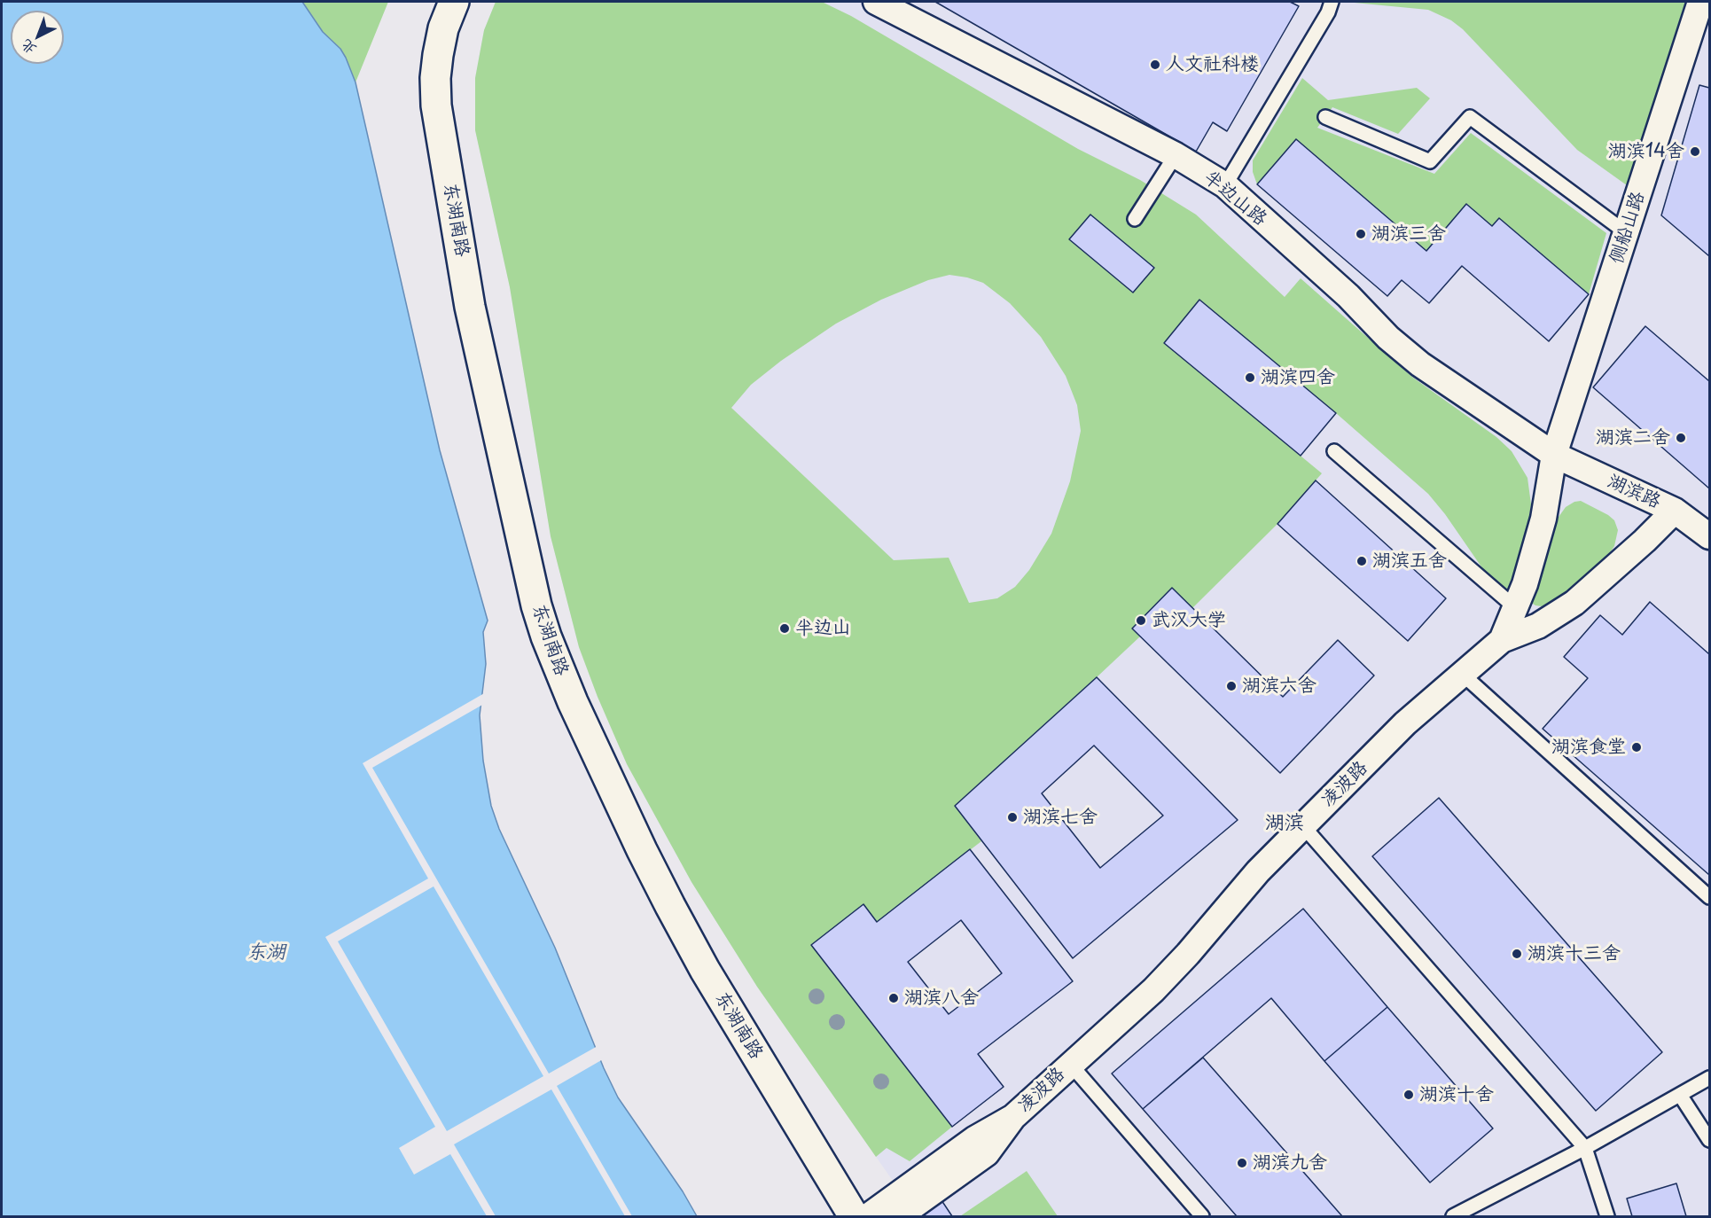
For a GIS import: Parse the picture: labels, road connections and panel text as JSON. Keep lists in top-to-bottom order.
{
  "streets": {
    "street": [
      "半边山路",
      "东湖南路",
      "侧船山路",
      "湖滨路",
      "凌波路"
    ]
  },
  "crossings": [
    ["半边山路", "侧船山路"],
    ["半边山路", "湖滨路"],
    ["半边山路", "凌波路"],
    ["侧船山路", "湖滨路"],
    ["侧船山路", "凌波路"],
    ["湖滨路", "凌波路"]
  ],
  "districts": ["湖滨"],
  "water": ["东湖"],
  "places": [
    "人文社科楼",
    "湖滨14舍",
    "湖滨三舍",
    "湖滨四舍",
    "湖滨二舍",
    "湖滨五舍",
    "武汉大学",
    "半边山",
    "湖滨六舍",
    "湖滨食堂",
    "湖滨七舍",
    "湖滨十三舍",
    "湖滨八舍",
    "湖滨十舍",
    "湖滨九舍"
  ],
  "north": "bottom left"
}
